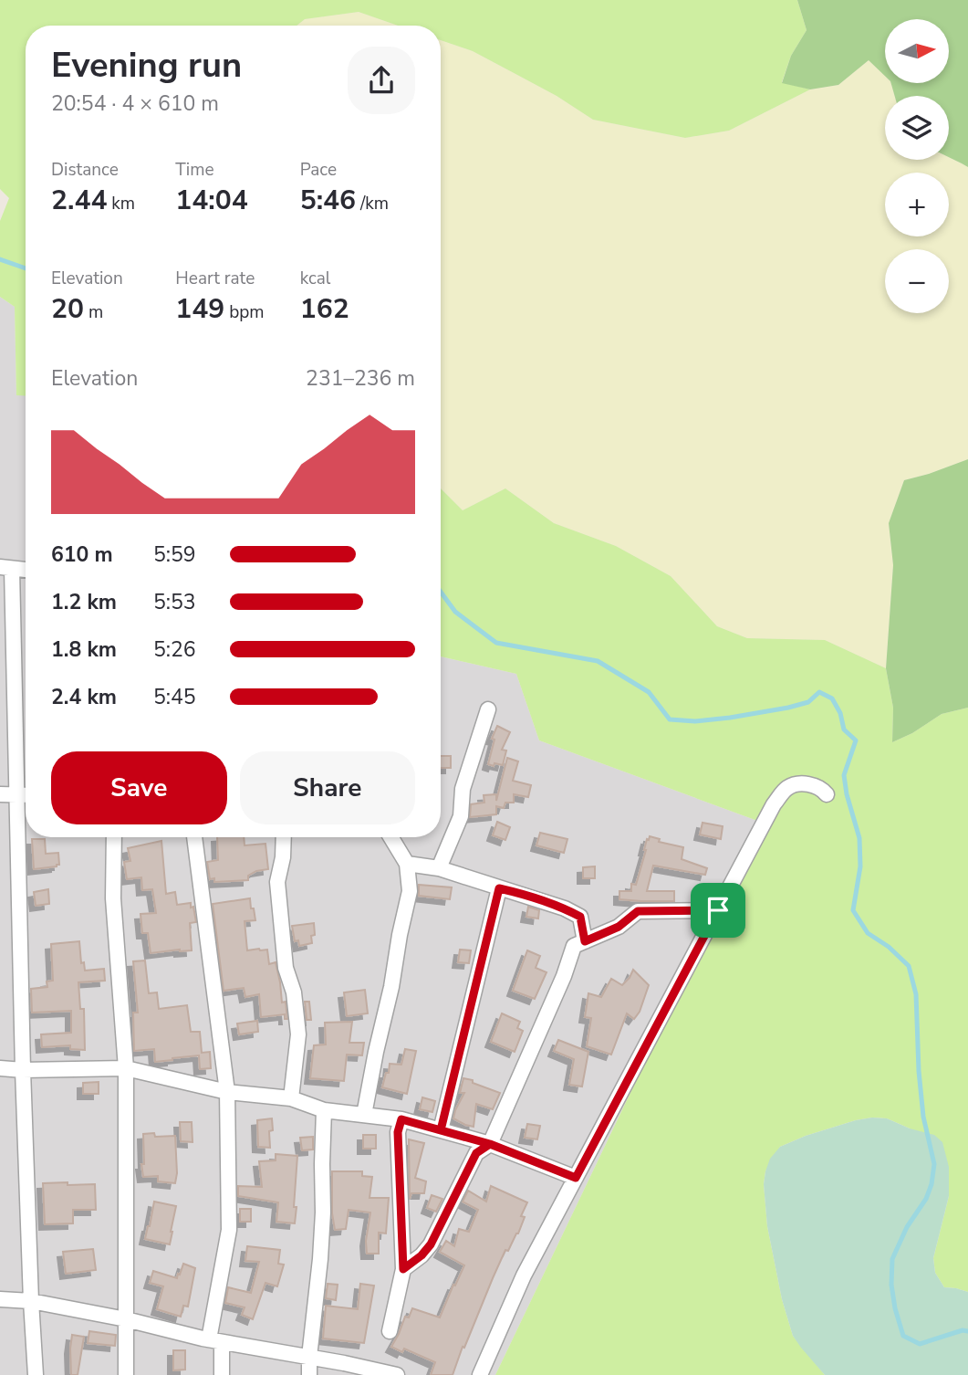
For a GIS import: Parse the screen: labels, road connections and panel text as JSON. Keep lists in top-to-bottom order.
{
  "north": "right",
  "page": {
    "map_buttons": ["+", "−"],
    "heading": ["Evening run", "20:54 · 4 × 610 m"],
    "stats": [
      ["Distance", "2.44 km"],
      ["Time", "14:04"],
      ["Pace", "5:46 /km"],
      ["Elevation", "20 m"],
      ["Heart rate", "149 bpm"],
      ["kcal", "162"]
    ],
    "chart": ["Elevation", "231–236 m"],
    "list": [
      {
        "name": "610 m",
        "note": "5:59"
      },
      {
        "name": "1.2 km",
        "note": "5:53"
      },
      {
        "name": "1.8 km",
        "note": "5:26"
      },
      {
        "name": "2.4 km",
        "note": "5:45"
      }
    ],
    "buttons": ["Save", "Share"]
  }
}
